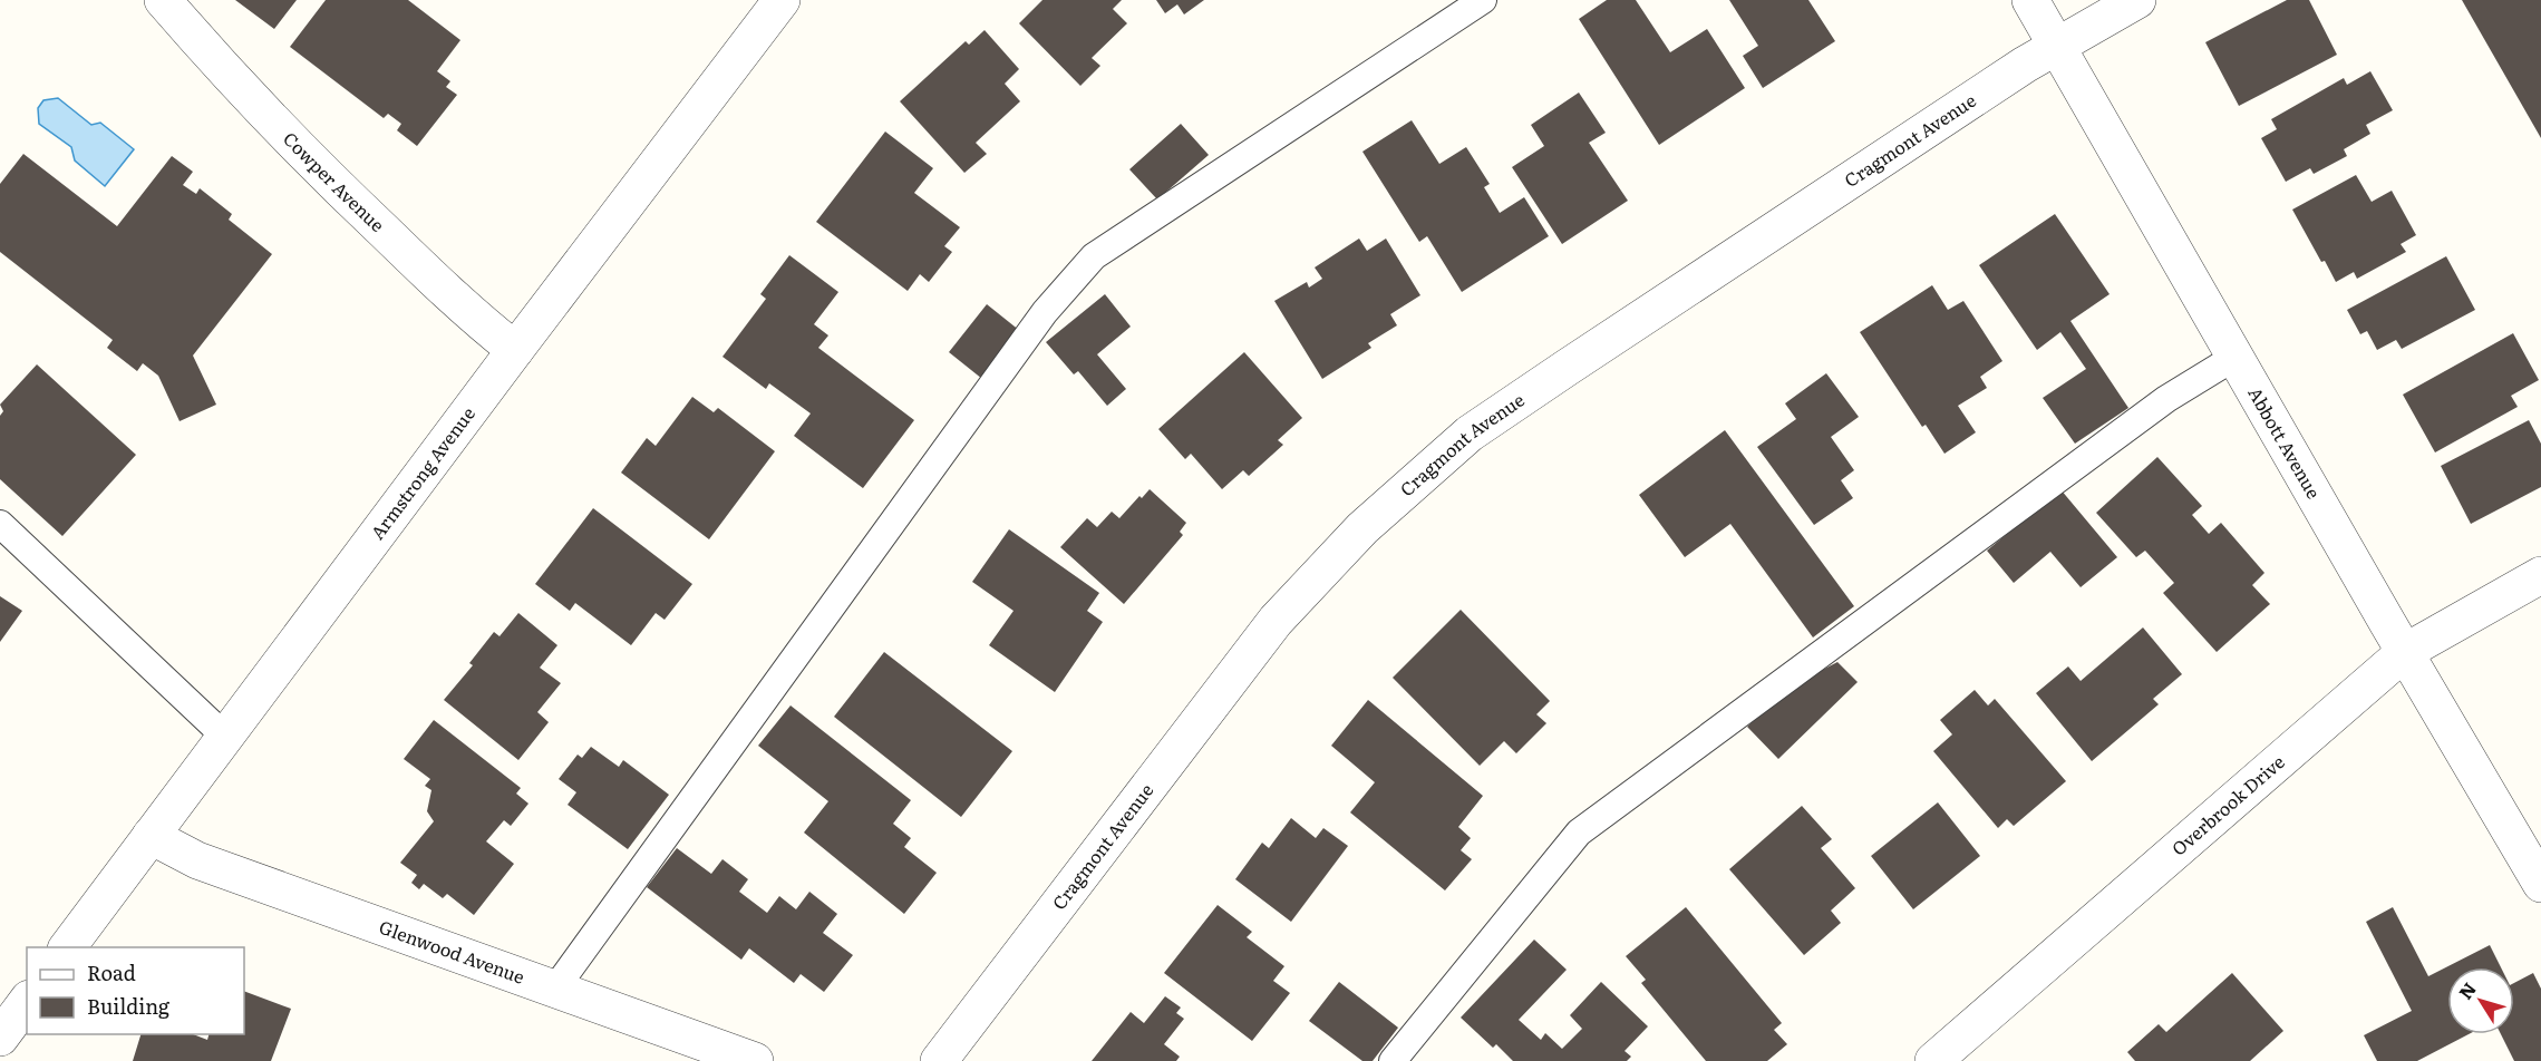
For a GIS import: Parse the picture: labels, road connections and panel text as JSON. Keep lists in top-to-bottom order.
{
  "streets": {
    "street": [
      "Cragmont Avenue",
      "Cowper Avenue",
      "Abbott Avenue",
      "Armstrong Avenue",
      "Overbrook Drive",
      "Glenwood Avenue"
    ]
  },
  "crossings": [
    ["Cragmont Avenue", "Abbott Avenue"],
    ["Cowper Avenue", "Armstrong Avenue"],
    ["Abbott Avenue", "Overbrook Drive"],
    ["Armstrong Avenue", "Glenwood Avenue"]
  ],
  "legend": ["Road", "Building"],
  "north": "top left"
}
